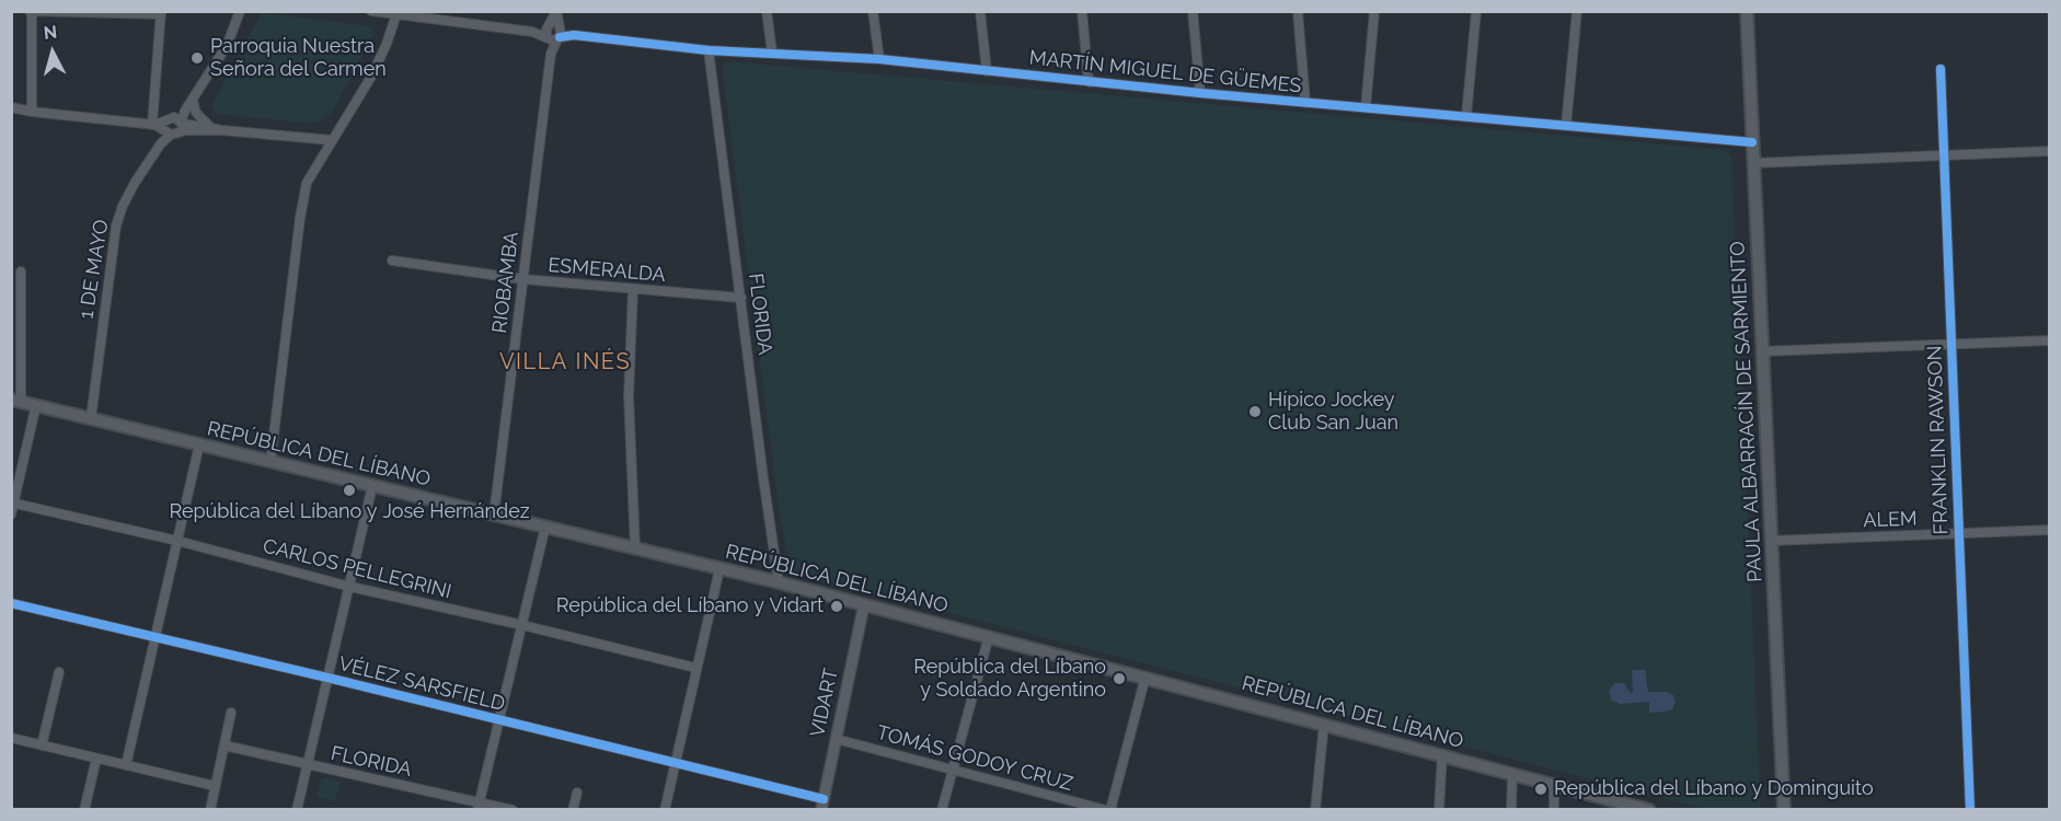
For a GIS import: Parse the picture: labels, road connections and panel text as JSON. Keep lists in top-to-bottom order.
{
  "streets": {
    "main road": ["PAULA ALBARRACÍN DE SARMIENTO", "REPÚBLICA DEL LÍBANO"],
    "street": [
      "MARTÍN MIGUEL DE GÜEMES",
      "1 DE MAYO",
      "ESMERALDA",
      "RIOBAMBA",
      "FLORIDA",
      "FRANKLIN RAWSON",
      "ALEM",
      "CARLOS PELLEGRINI",
      "VÉLEZ SARSFIELD",
      "VIDART",
      "TOMÁS GODOY CRUZ"
    ]
  },
  "crossings": [
    ["MARTÍN MIGUEL DE GÜEMES", "RIOBAMBA"],
    ["MARTÍN MIGUEL DE GÜEMES", "FLORIDA"],
    ["MARTÍN MIGUEL DE GÜEMES", "PAULA ALBARRACÍN DE SARMIENTO"],
    ["1 DE MAYO", "REPÚBLICA DEL LÍBANO"],
    ["ESMERALDA", "RIOBAMBA"],
    ["ESMERALDA", "FLORIDA"],
    ["RIOBAMBA", "REPÚBLICA DEL LÍBANO"],
    ["FLORIDA", "REPÚBLICA DEL LÍBANO"],
    ["PAULA ALBARRACÍN DE SARMIENTO", "ALEM"],
    ["FRANKLIN RAWSON", "ALEM"],
    ["REPÚBLICA DEL LÍBANO", "VIDART"],
    ["VÉLEZ SARSFIELD", "VIDART"],
    ["VIDART", "TOMÁS GODOY CRUZ"]
  ],
  "districts": ["VILLA INÉS"],
  "places": [
    "Parroquia Nuestra Señora del Carmen",
    "Hípico Jockey Club San Juan",
    "República del Líbano y José Hernández",
    "República del Líbano y Vidart",
    "República del Líbano y Soldado Argentino",
    "República del Líbano y Dominguito"
  ],
  "north": "top"
}
